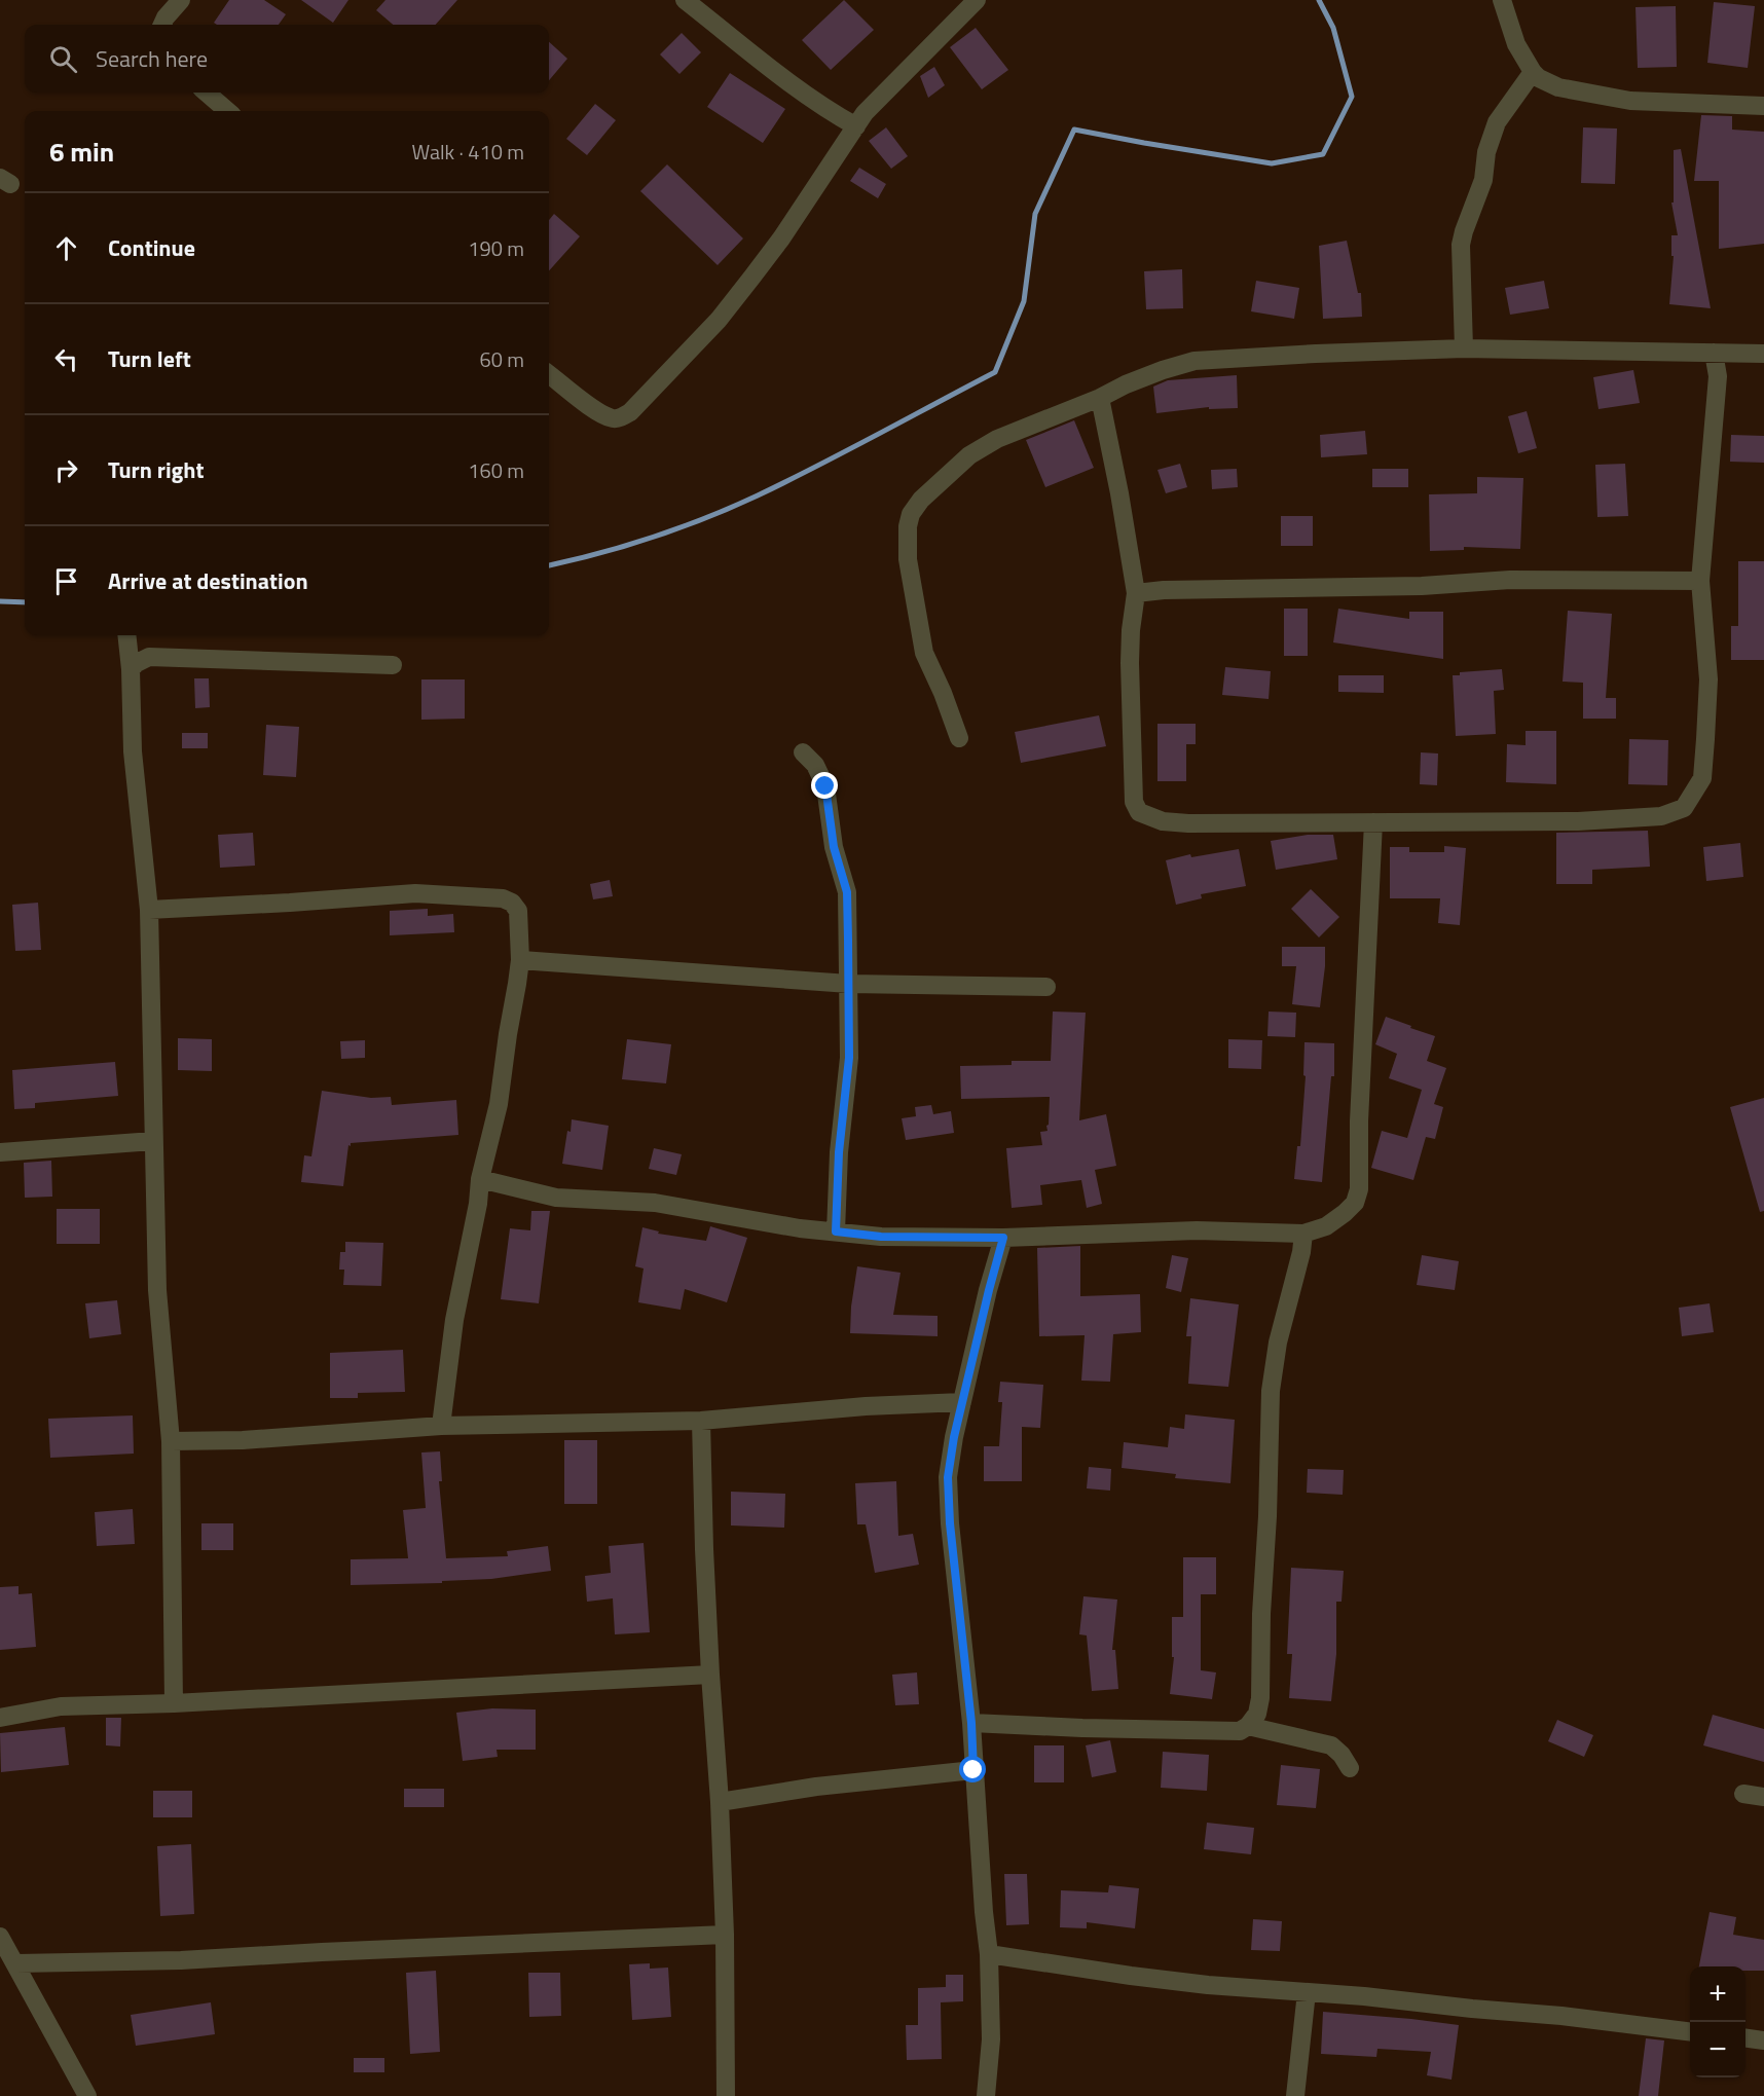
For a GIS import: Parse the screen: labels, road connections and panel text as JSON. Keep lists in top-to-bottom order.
{
  "page": {
    "search": "Search here",
    "heading": ["6 min", "Walk · 410 m"],
    "list": [
      ["Continue", "190 m"],
      ["Turn left", "60 m"],
      ["Turn right", "160 m"],
      "Arrive at destination"
    ],
    "map_buttons": ["+", "−"]
  }
}
